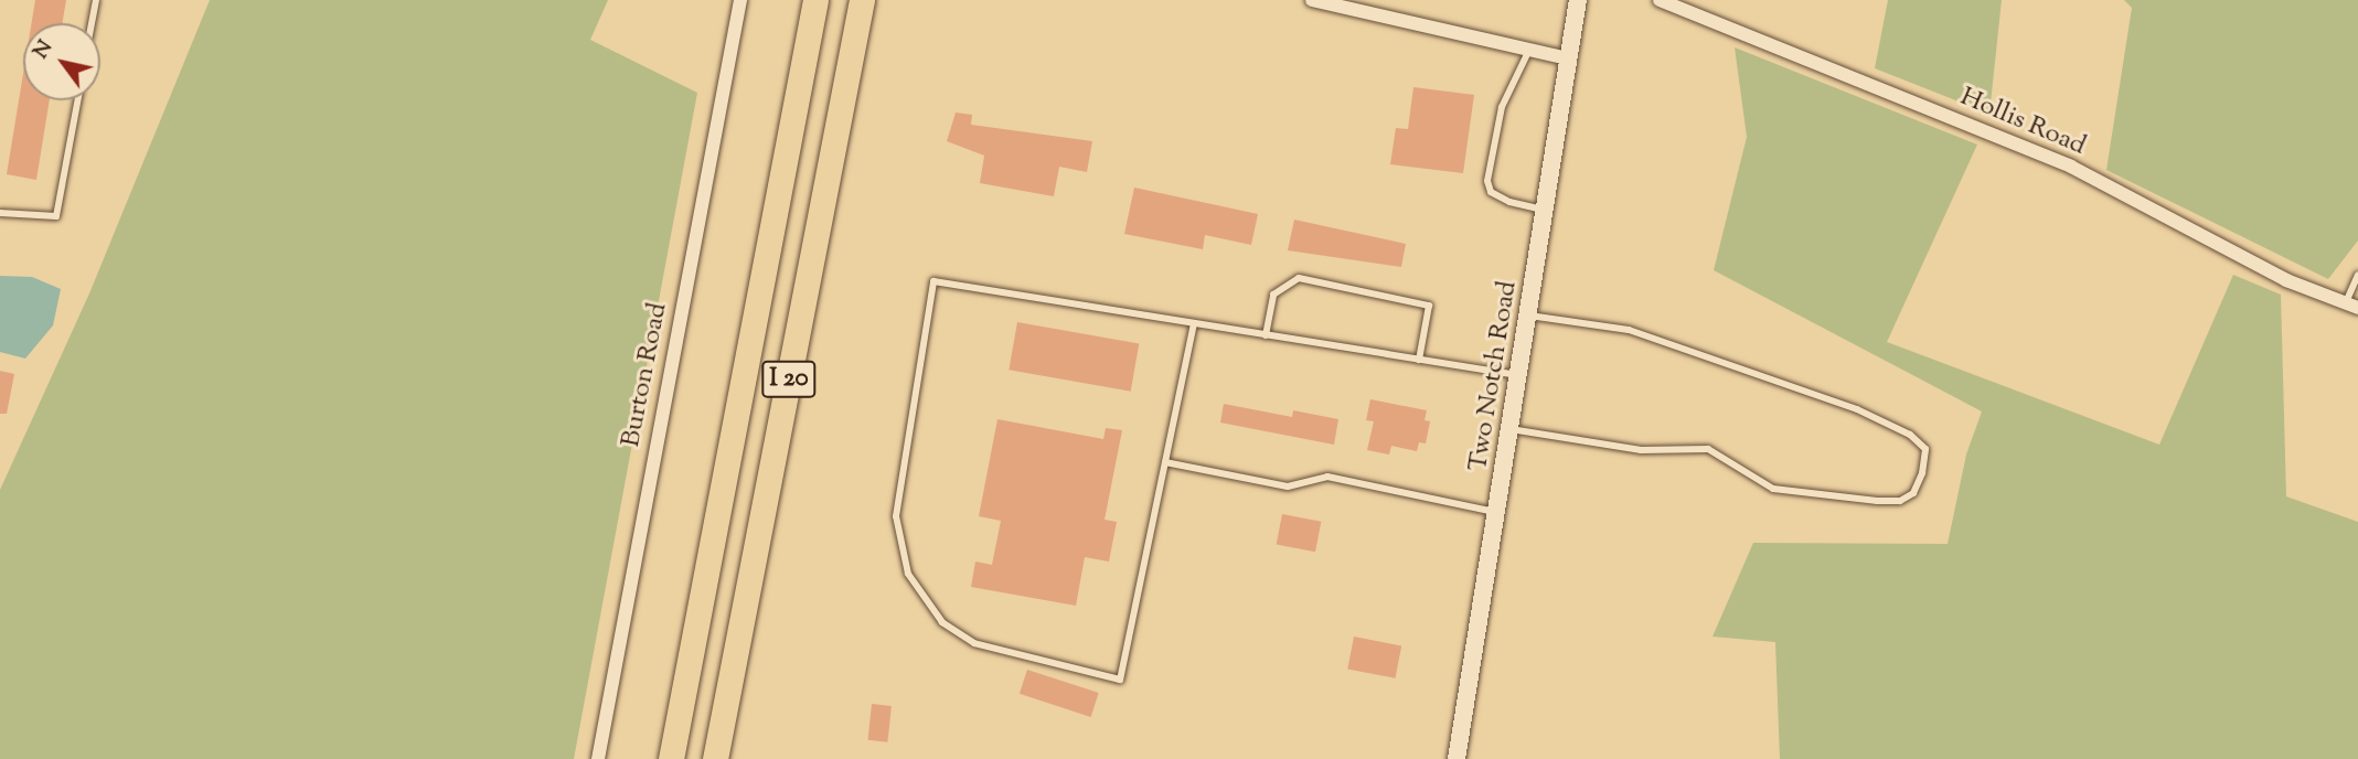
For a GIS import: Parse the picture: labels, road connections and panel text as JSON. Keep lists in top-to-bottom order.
{
  "streets": {
    "highway": ["I 20"],
    "street": ["Hollis Road", "Burton Road", "Two Notch Road"]
  },
  "north": "top left"
}
